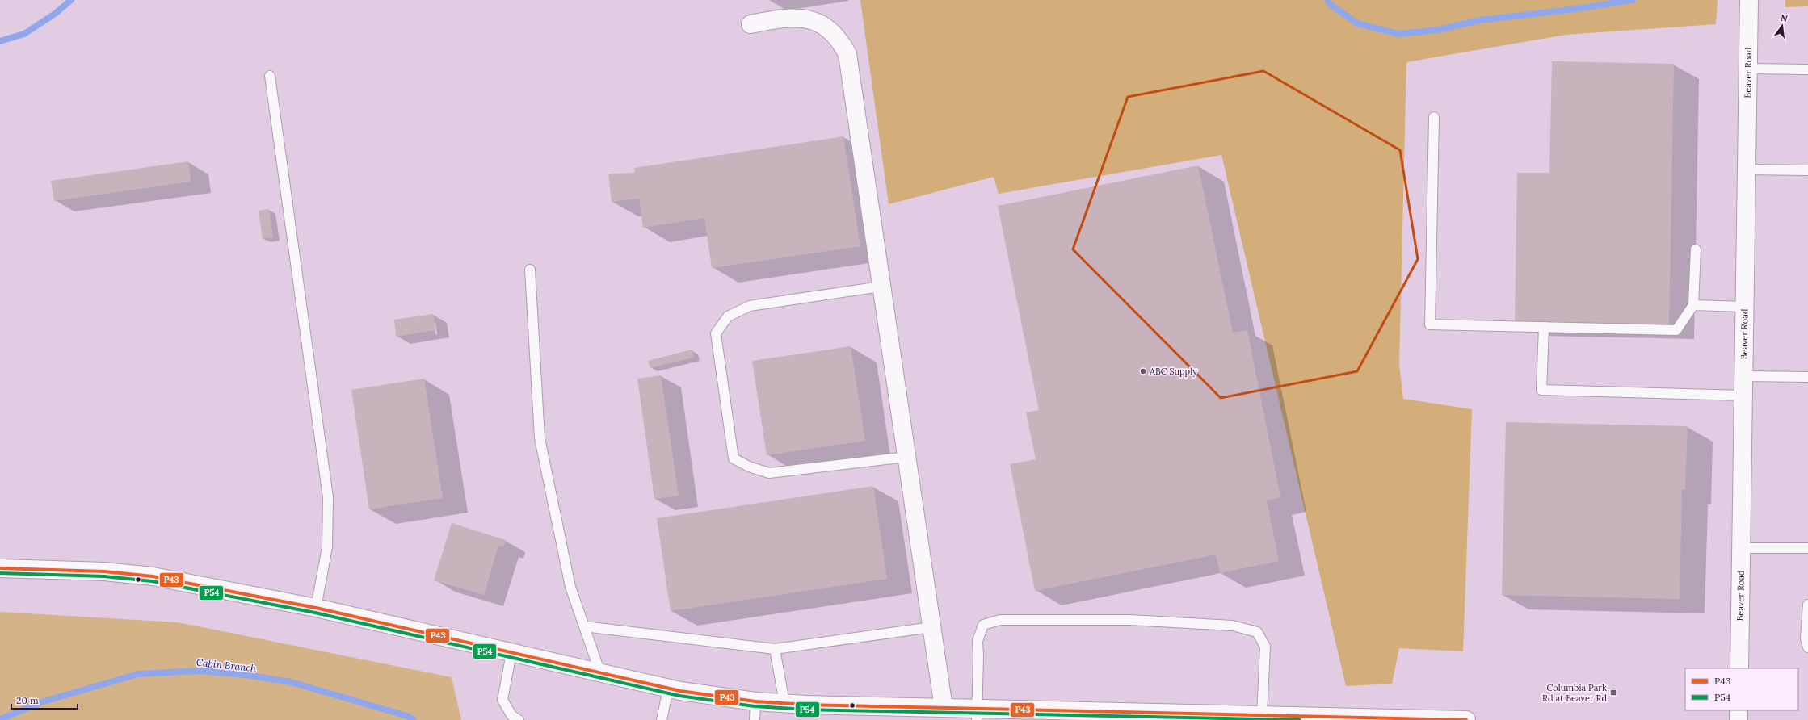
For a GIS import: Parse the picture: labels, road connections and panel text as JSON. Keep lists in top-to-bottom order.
{
  "streets": {
    "street": ["Beaver Road"]
  },
  "water": ["Cabin Branch"],
  "places": {
    "other": ["ABC Supply"],
    "transit": ["Columbia Park Rd at Beaver Rd"]
  },
  "lines": ["transit line P43", "transit line P54"],
  "legend": ["P43", "P54"],
  "scale_bar": "20 m",
  "north": "top"
}
